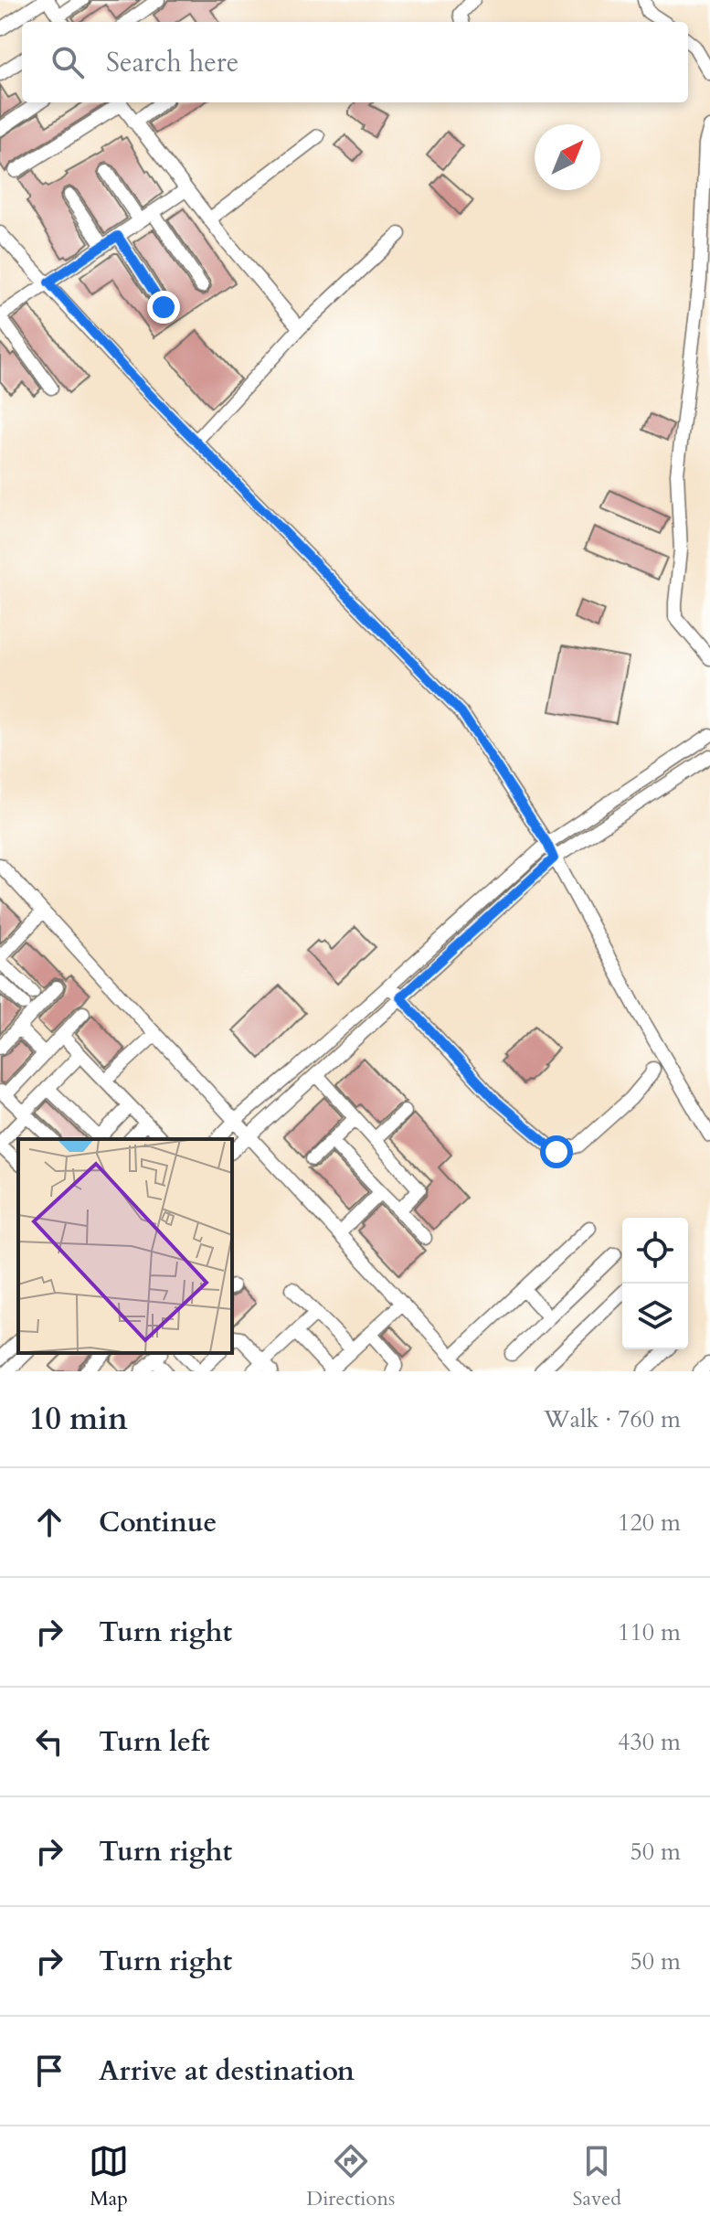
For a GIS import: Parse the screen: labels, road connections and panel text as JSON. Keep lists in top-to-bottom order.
{
  "north": "top right",
  "page": {
    "search": "Search here",
    "heading": ["10 min", "Walk · 760 m"],
    "list": [
      ["Continue", "120 m"],
      ["Turn right", "110 m"],
      ["Turn left", "430 m"],
      ["Turn right", "50 m"],
      ["Turn right", "50 m"],
      "Arrive at destination"
    ],
    "nav": ["Map", "Directions", "Saved"]
  }
}
